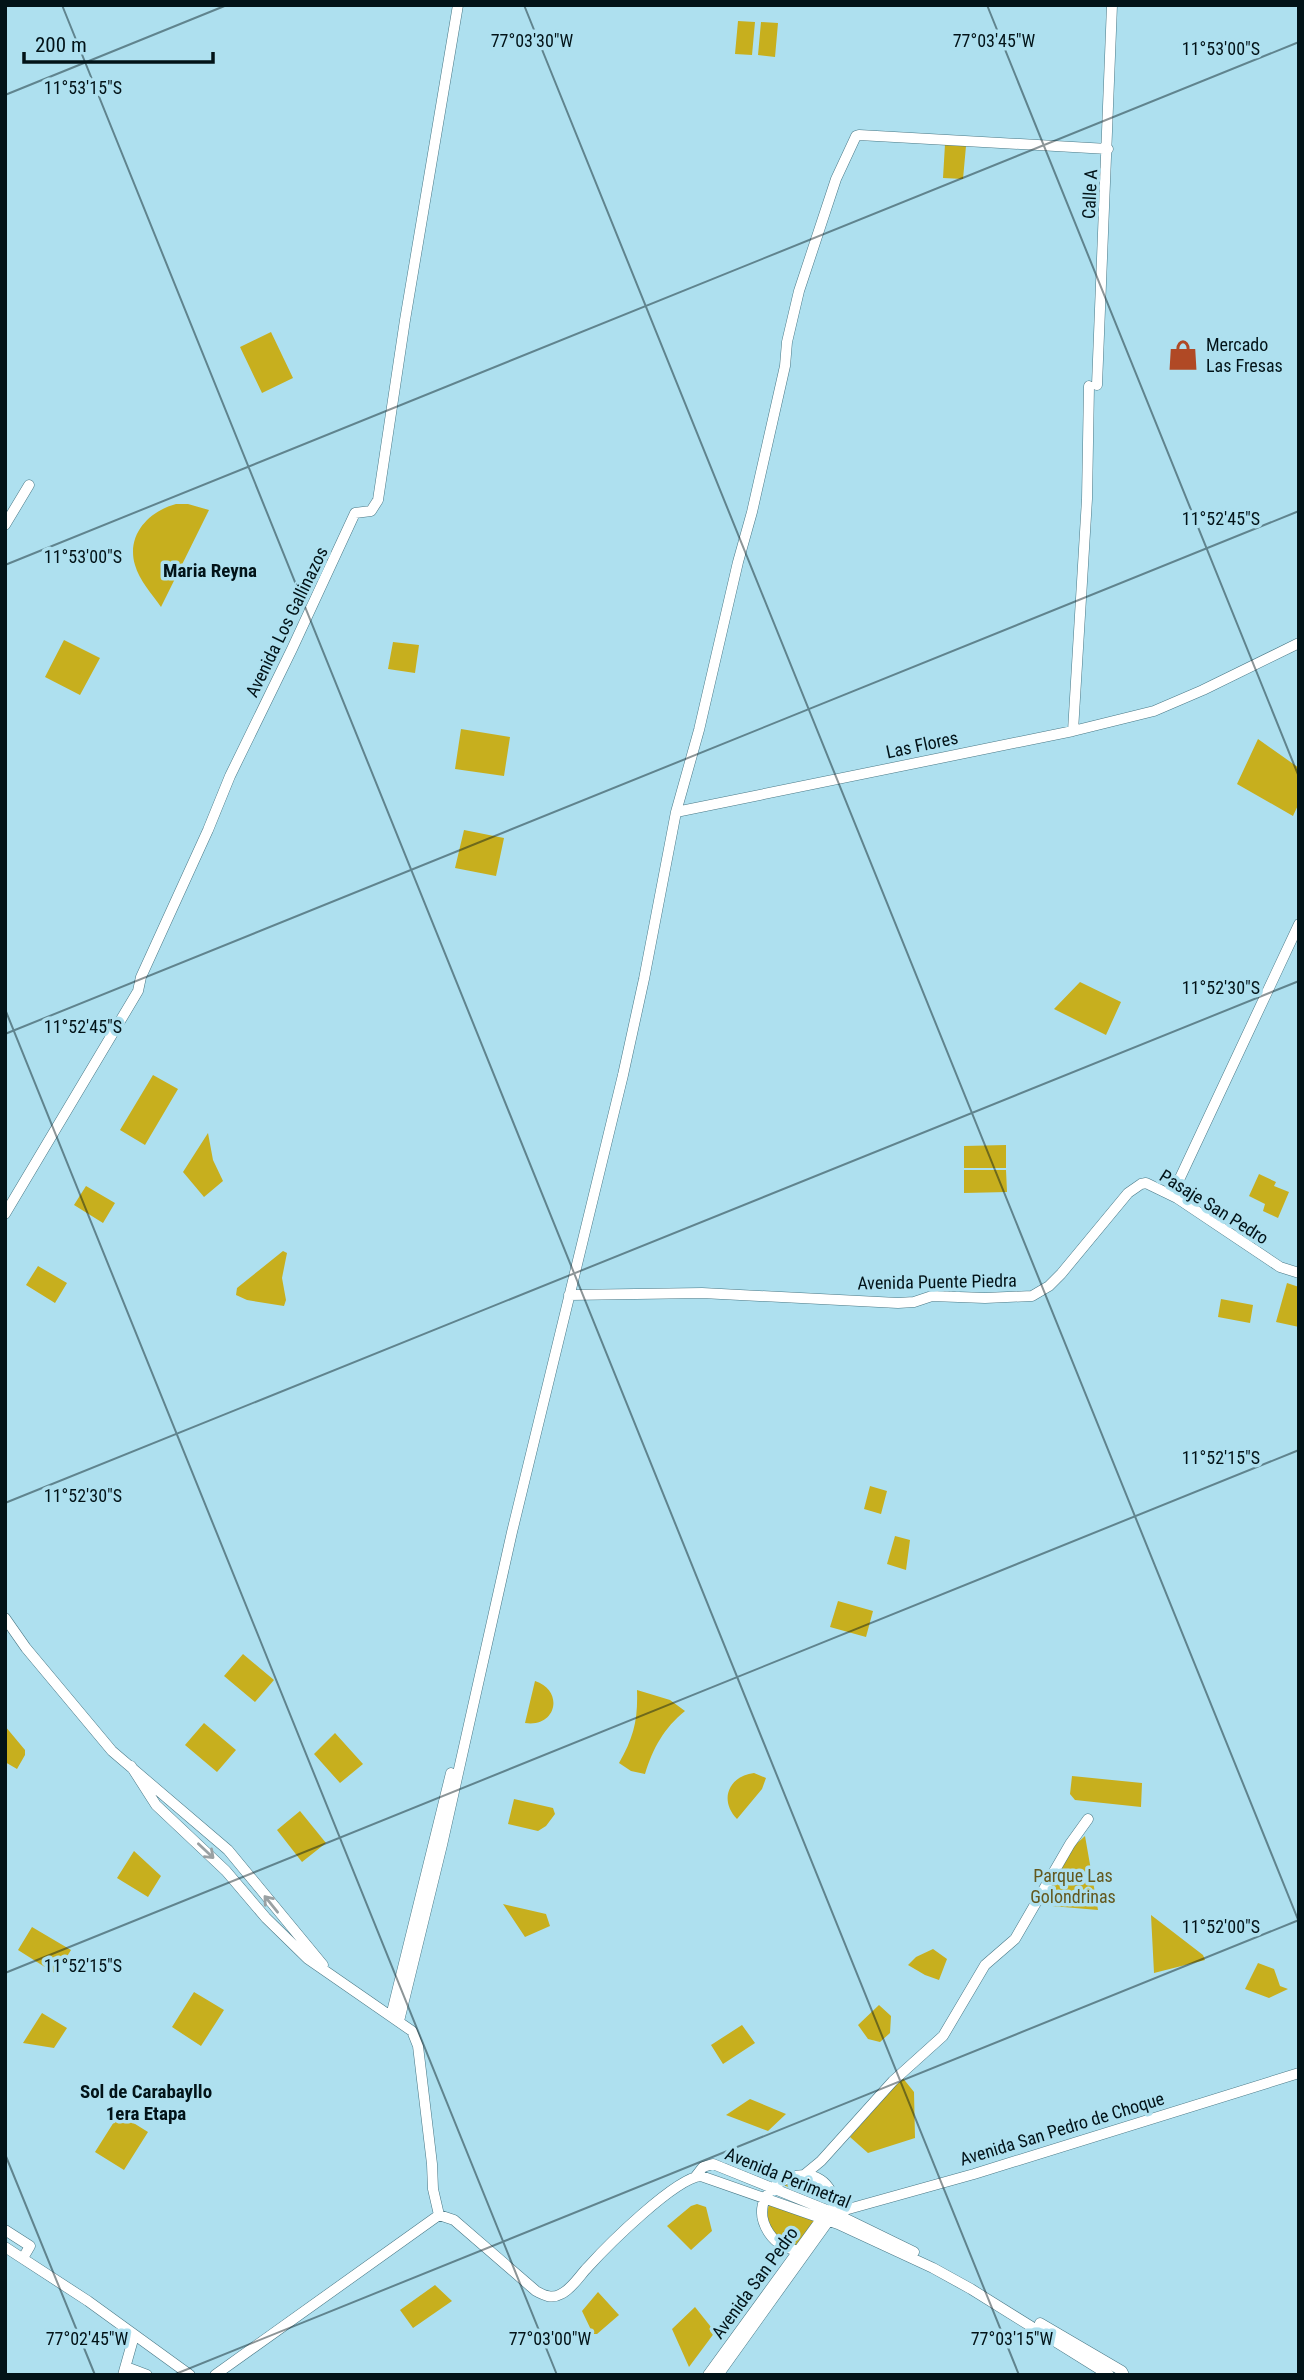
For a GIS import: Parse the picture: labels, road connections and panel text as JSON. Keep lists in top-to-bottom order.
{
  "streets": {
    "street": [
      "Calle A",
      "Avenida Los Gallinazos",
      "Las Flores",
      "Pasaje San Pedro",
      "Avenida Puente Piedra",
      "Avenida San Pedro de Choque",
      "Avenida Perimetral",
      "Avenida San Pedro"
    ]
  },
  "crossings": [
    ["Calle A", "Las Flores"],
    ["Pasaje San Pedro", "Avenida Puente Piedra"],
    ["Avenida San Pedro de Choque", "Avenida Perimetral"],
    ["Avenida San Pedro de Choque", "Avenida San Pedro"],
    ["Avenida Perimetral", "Avenida San Pedro"]
  ],
  "districts": ["Maria Reyna", "Sol de Carabayllo 1era Etapa"],
  "parks": ["Parque Las Golondrinas"],
  "places": {
    "shop": ["Mercado Las Fresas"]
  },
  "scale_bar": "200 m",
  "coordinates": [
    "77°03'30\"W",
    "77°03'45\"W",
    "11°53'00\"S",
    "11°53'15\"S",
    "11°52'45\"S",
    "11°52'30\"S",
    "11°52'15\"S",
    "11°52'00\"S",
    "77°02'45\"W",
    "77°03'00\"W",
    "77°03'15\"W"
  ]
}
